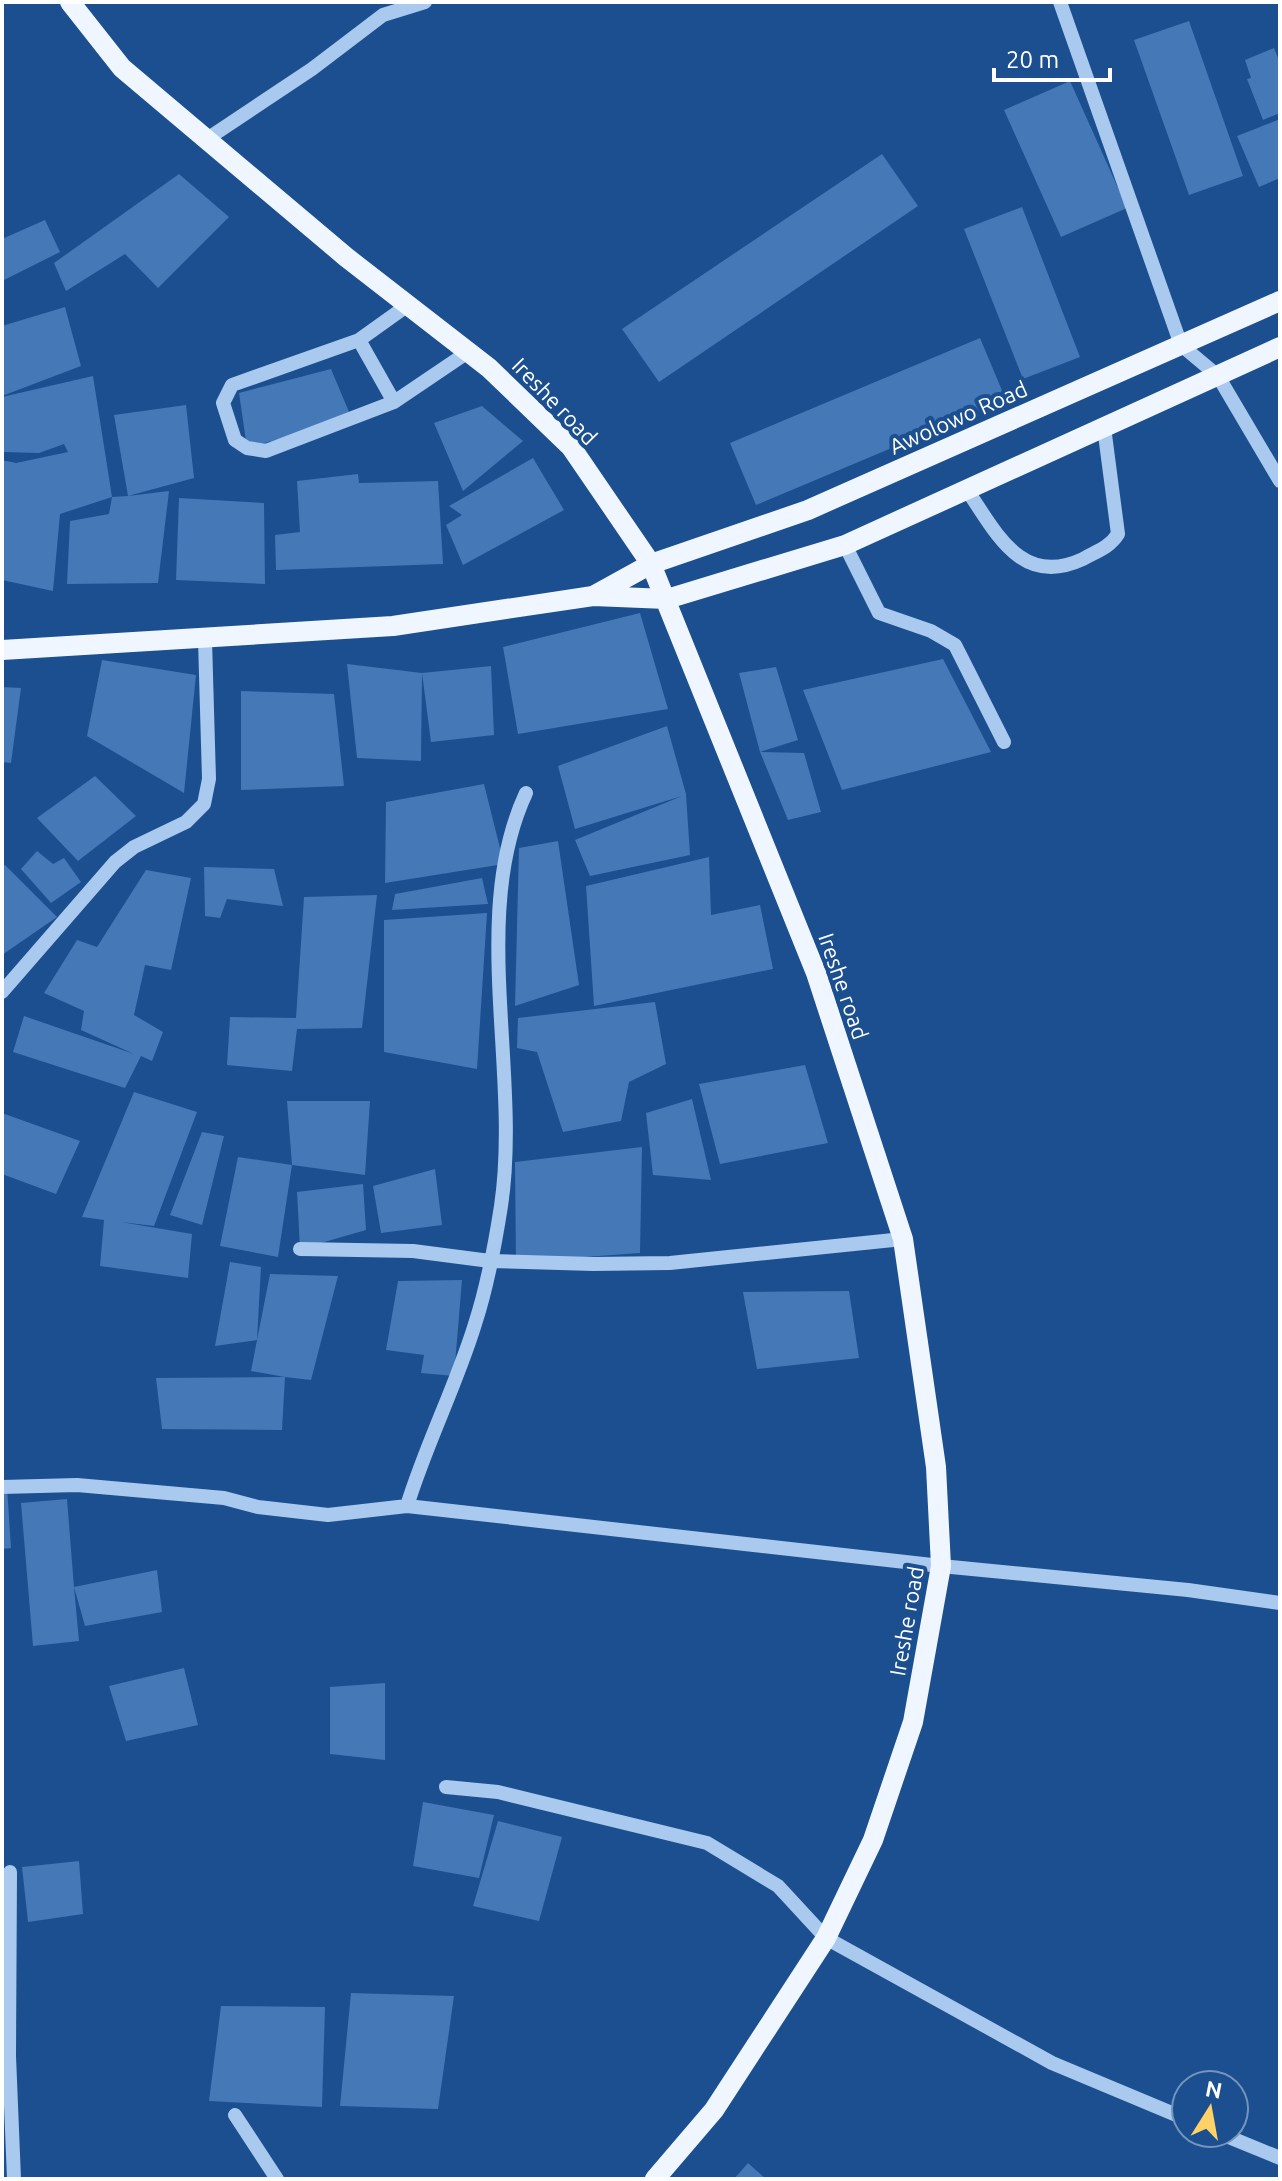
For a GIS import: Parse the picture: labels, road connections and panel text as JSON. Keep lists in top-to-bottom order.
{
  "streets": {
    "main road": ["Ireshe road", "Awolowo Road"]
  },
  "crossings": [
    ["Ireshe road", "Awolowo Road"]
  ],
  "scale_bar": "20 m",
  "north": "top"
}
